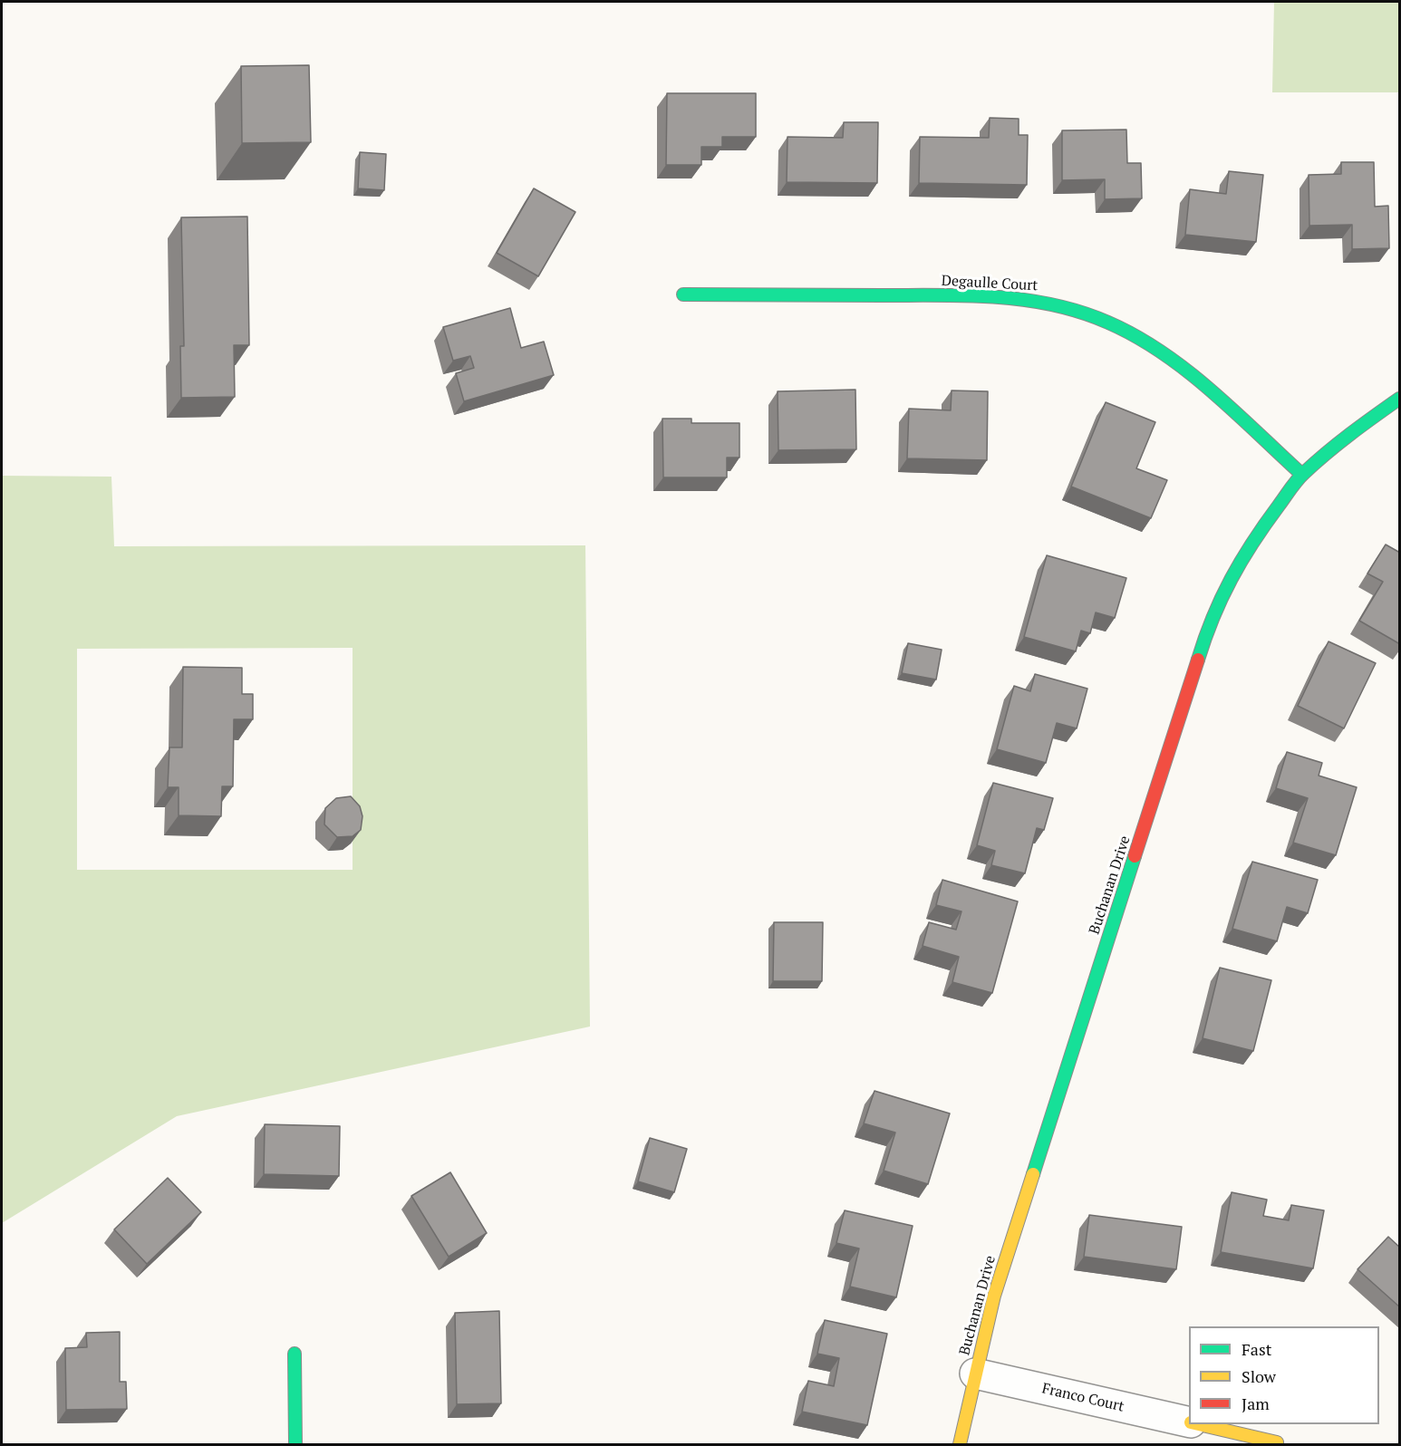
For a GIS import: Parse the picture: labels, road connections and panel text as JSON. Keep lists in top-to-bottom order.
{
  "streets": {
    "street": ["Degaulle Court", "Buchanan Drive", "Franco Court"]
  },
  "crossings": [
    ["Degaulle Court", "Buchanan Drive"],
    ["Buchanan Drive", "Franco Court"]
  ],
  "legend": ["Fast", "Slow", "Jam"]
}
